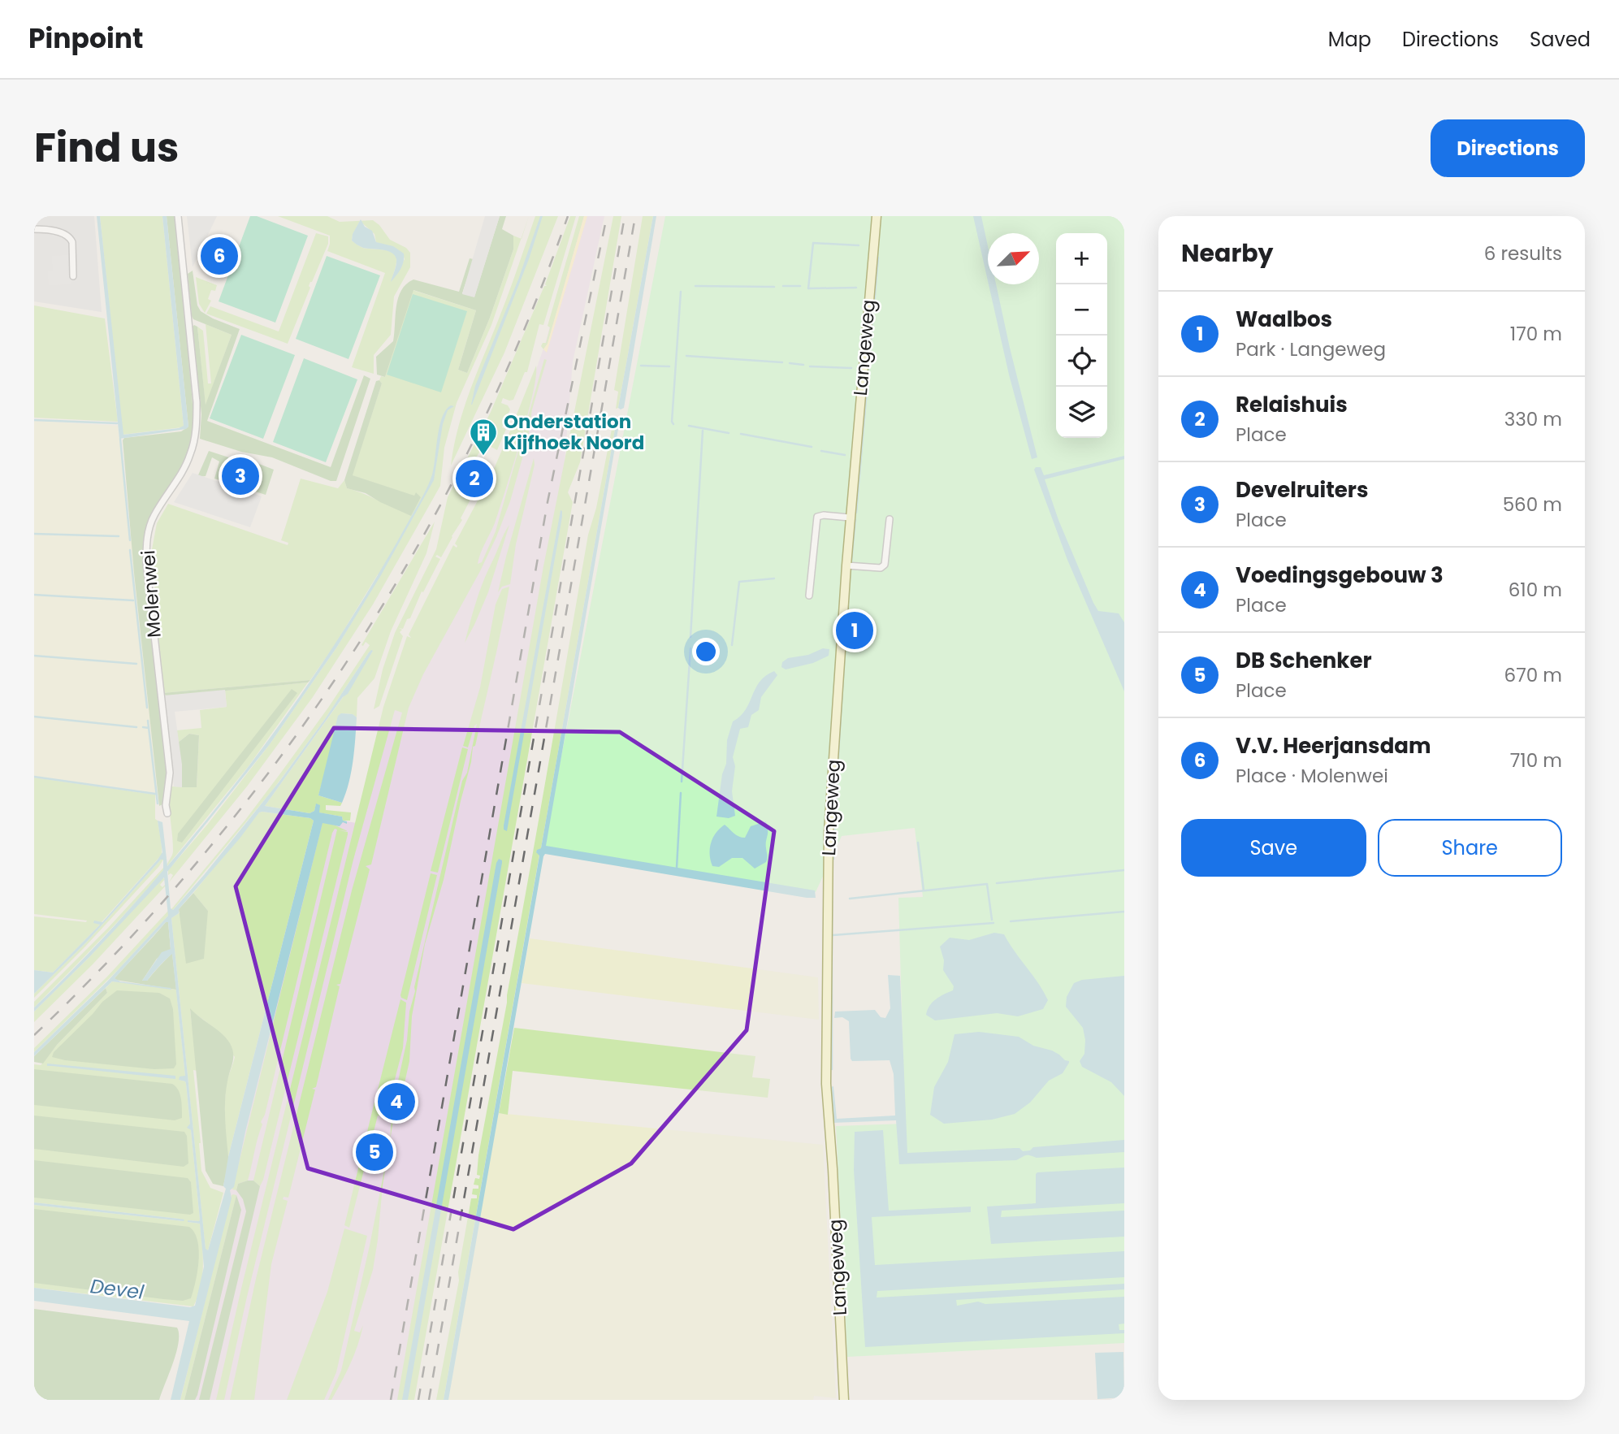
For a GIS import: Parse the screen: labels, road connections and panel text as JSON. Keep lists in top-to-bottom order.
{
  "streets": {
    "main road": ["Langeweg"],
    "street": ["Molenwei"]
  },
  "water": ["Devel"],
  "places": {
    "building": ["Onderstation Kijfhoek Noord"]
  },
  "north": "top right",
  "page": {
    "header": "Pinpoint",
    "nav": ["Map", "Directions", "Saved"],
    "title": "Find us",
    "buttons": [
      "Directions",
      ["Save", "Share"]
    ],
    "heading": ["Nearby", "6 results"],
    "map_buttons": ["+", "−"],
    "pins": [
      "6",
      "3",
      "2",
      "1",
      "4",
      "5"
    ],
    "list": [
      {
        "mark": "1",
        "name": "Waalbos",
        "note": "Park · Langeweg",
        "value": "170 m"
      },
      {
        "mark": "2",
        "name": "Relaishuis",
        "note": "Place",
        "value": "330 m"
      },
      {
        "mark": "3",
        "name": "Develruiters",
        "note": "Place",
        "value": "560 m"
      },
      {
        "mark": "4",
        "name": "Voedingsgebouw 3",
        "note": "Place",
        "value": "610 m"
      },
      {
        "mark": "5",
        "name": "DB Schenker",
        "note": "Place",
        "value": "670 m"
      },
      {
        "mark": "6",
        "name": "V.V. Heerjansdam",
        "note": "Place · Molenwei",
        "value": "710 m"
      }
    ]
  }
}
